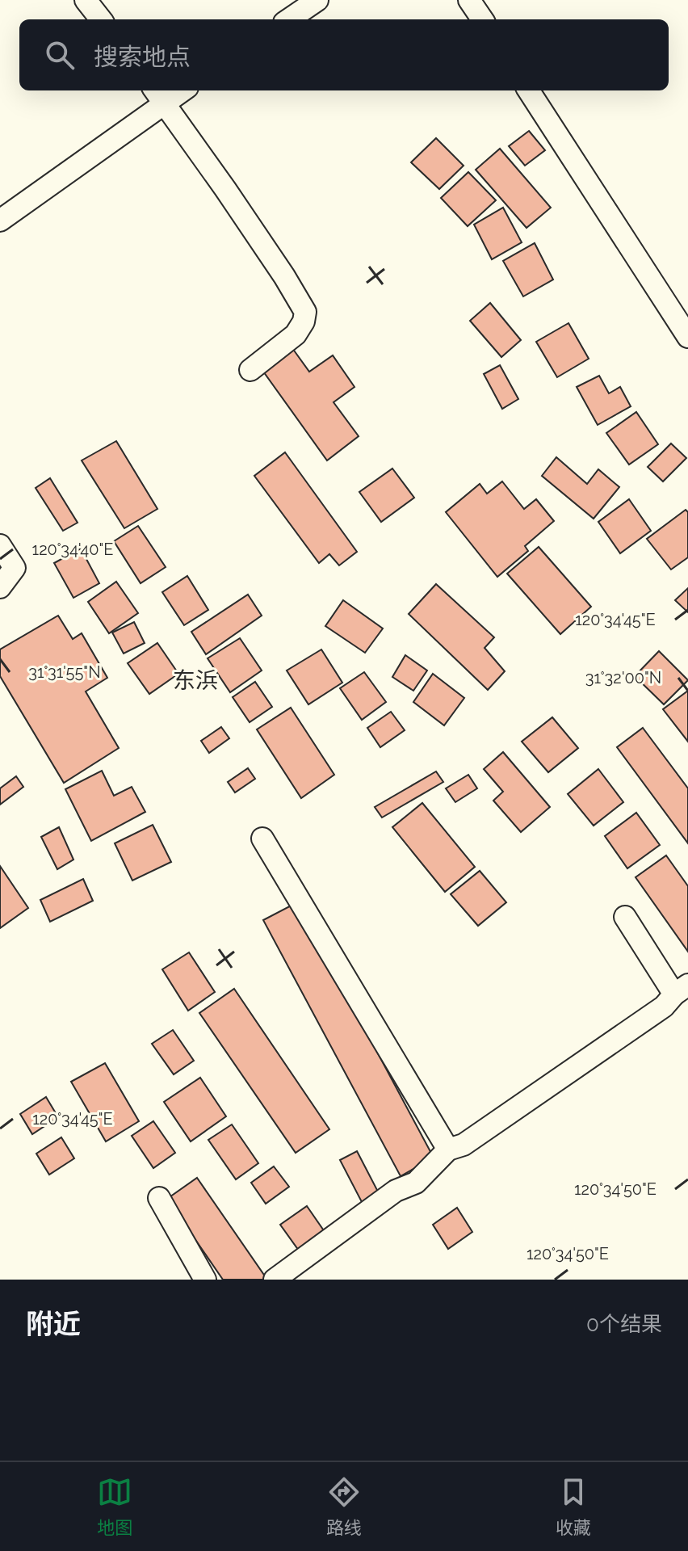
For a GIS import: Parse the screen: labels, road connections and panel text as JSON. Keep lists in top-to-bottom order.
{
  "districts": ["东浜"],
  "page": {
    "search": "搜索地点",
    "heading": ["附近", "0个结果"],
    "nav": ["地图", "路线", "收藏"]
  },
  "coordinates": [
    "120°34'40\"E",
    "120°34'45\"E",
    "31°31'55\"N",
    "31°32'00\"N",
    "120°34'50\"E"
  ]
}
